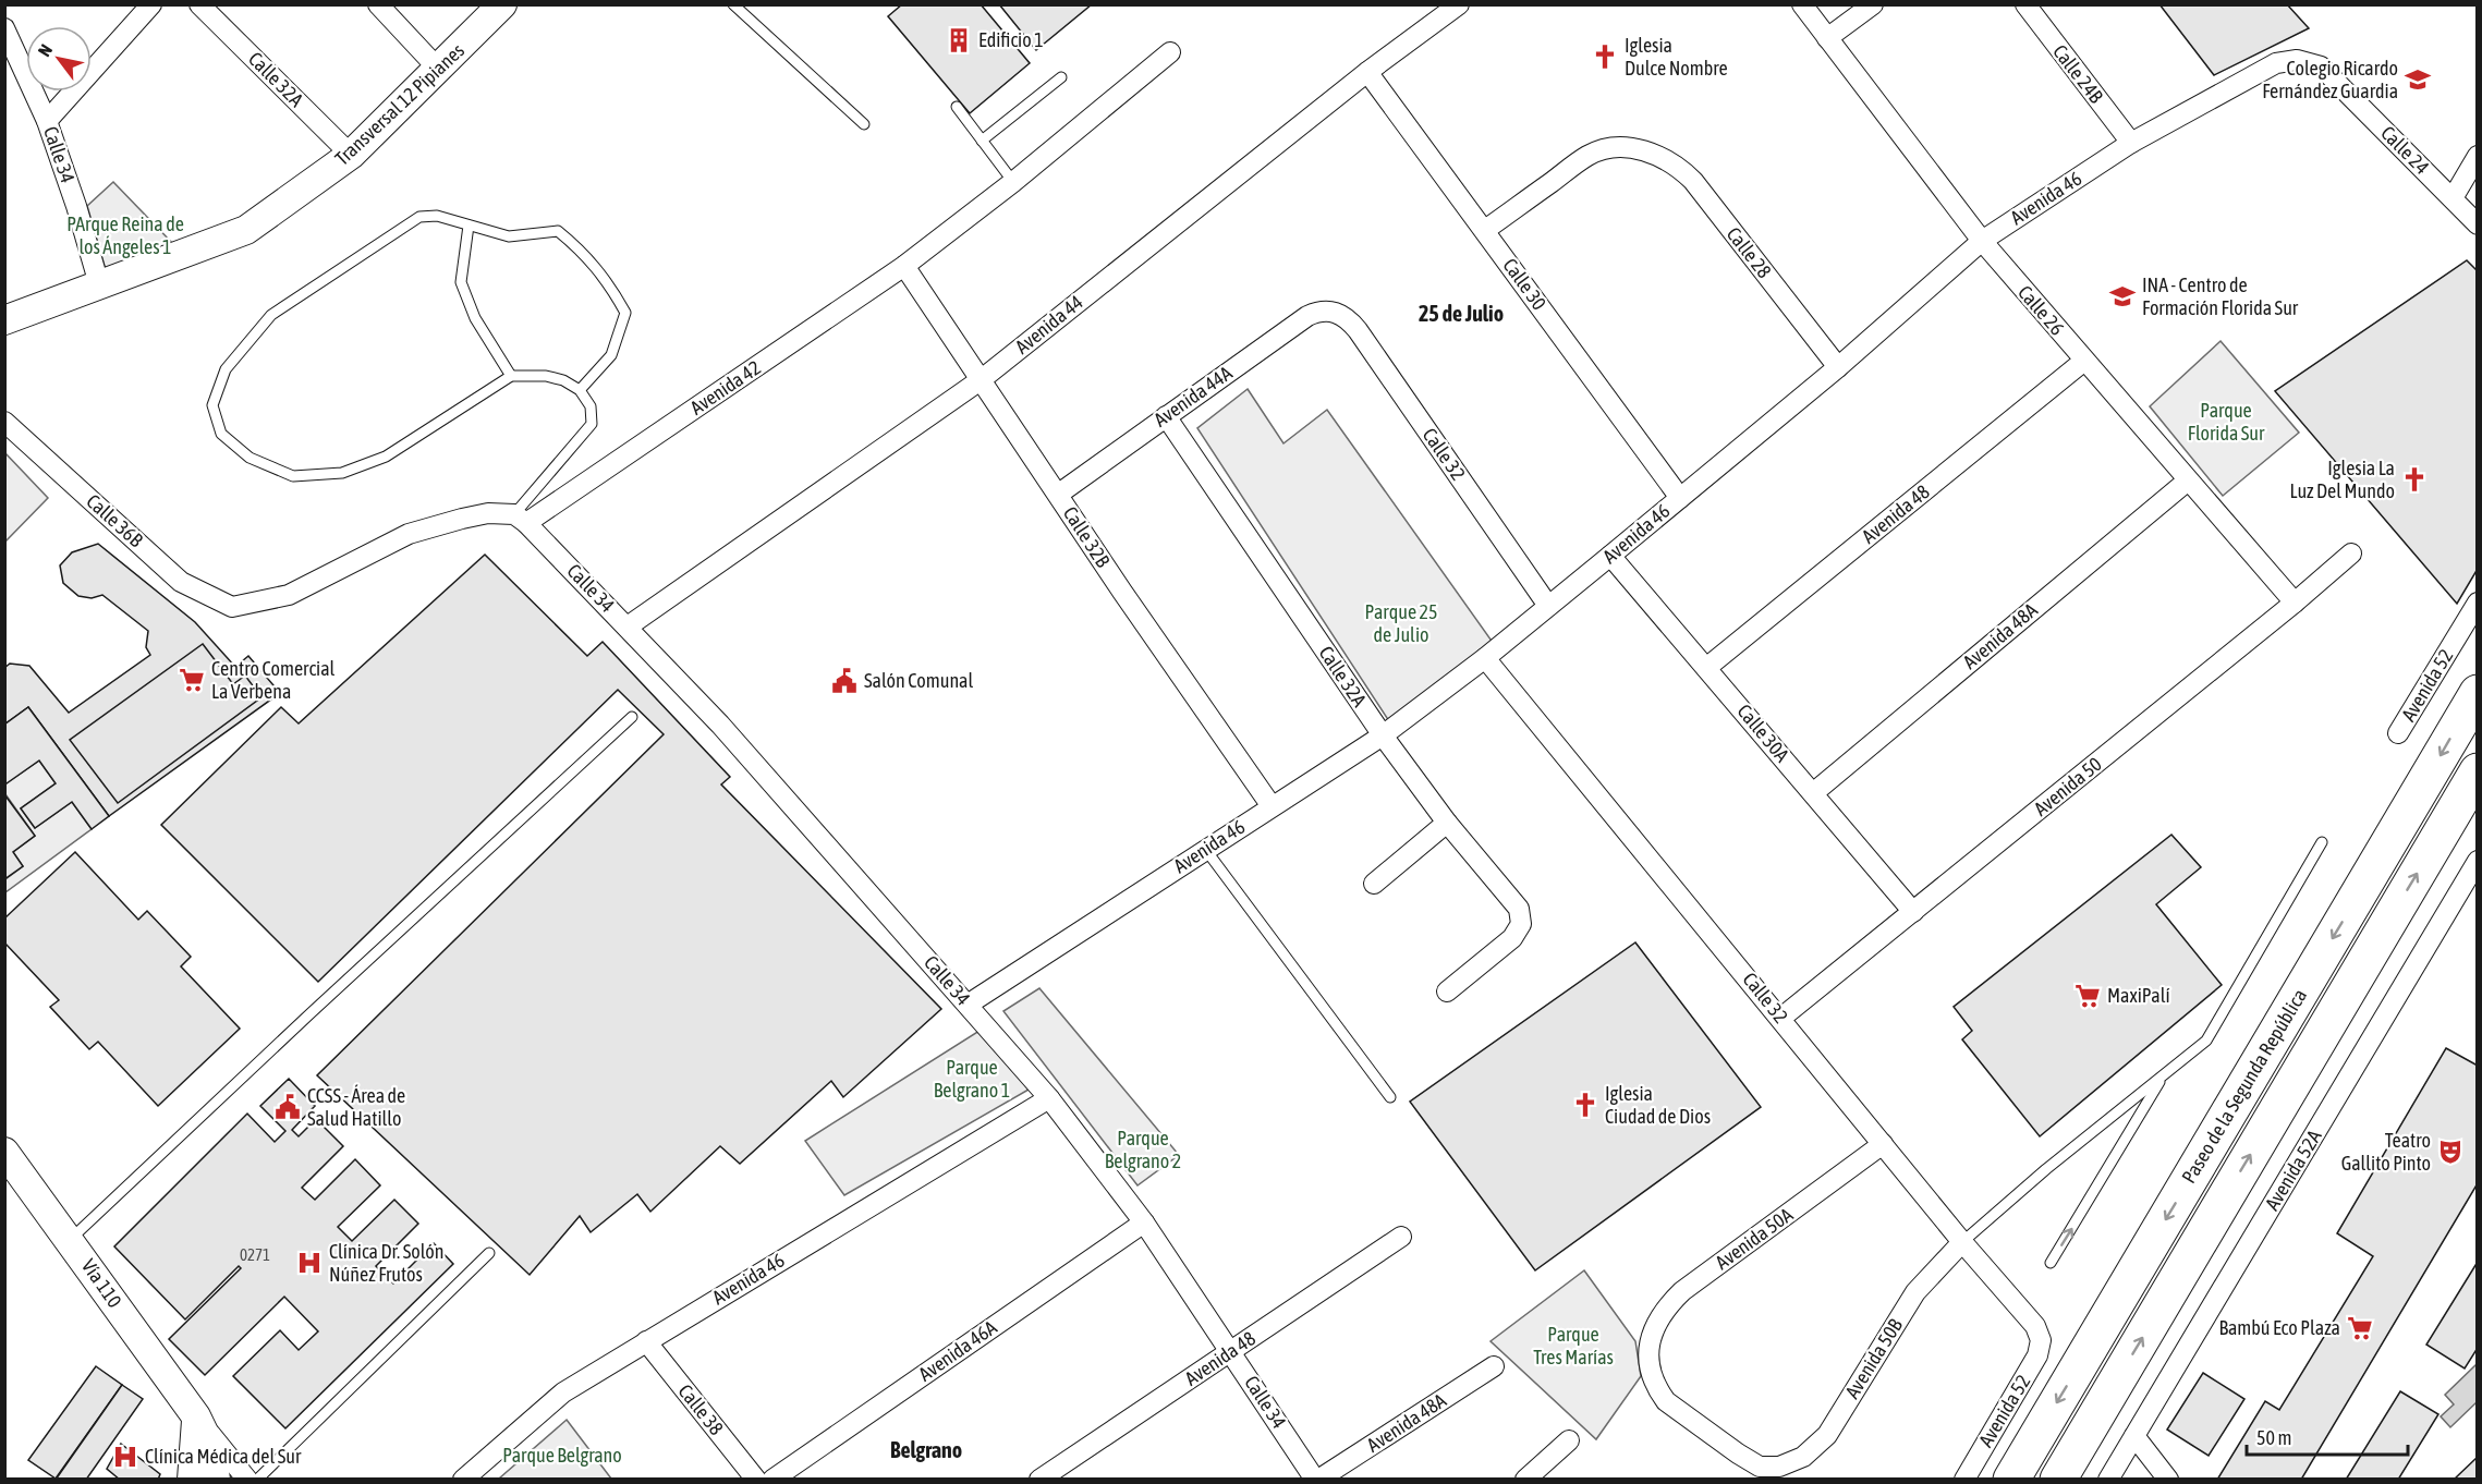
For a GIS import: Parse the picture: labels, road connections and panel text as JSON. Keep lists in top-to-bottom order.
{
  "streets": {
    "highway": ["Paseo de la Segunda República"],
    "street": [
      "Calle 24B",
      "Calle 32A",
      "Transversal 12 Pipianes",
      "Calle 24",
      "Calle 34",
      "Avenida 46",
      "Calle 28",
      "Calle 30",
      "Calle 26",
      "Avenida 44",
      "Avenida 42",
      "Avenida 44A",
      "Calle 32",
      "Avenida 48",
      "Calle 36B",
      "Calle 32B",
      "Avenida 48A",
      "Avenida 52",
      "Calle 30A",
      "Avenida 50",
      "Avenida 52A",
      "Avenida 50A",
      "Vía 110",
      "Avenida 46A",
      "Avenida 50B",
      "Calle 38"
    ]
  },
  "crossings": [
    ["Calle 24B", "Avenida 46"],
    ["Calle 32A", "Transversal 12 Pipianes"],
    ["Calle 32A", "Avenida 46"],
    ["Calle 32A", "Avenida 44A"],
    ["Transversal 12 Pipianes", "Calle 34"],
    ["Calle 24", "Avenida 46"],
    ["Calle 34", "Avenida 46"],
    ["Calle 34", "Avenida 44"],
    ["Calle 34", "Avenida 42"],
    ["Calle 34", "Avenida 48"],
    ["Calle 34", "Calle 36B"],
    ["Calle 34", "Avenida 48A"],
    ["Calle 34", "Avenida 46A"],
    ["Avenida 46", "Calle 28"],
    ["Avenida 46", "Calle 30"],
    ["Avenida 46", "Calle 26"],
    ["Avenida 46", "Calle 32"],
    ["Avenida 46", "Calle 32B"],
    ["Avenida 46", "Calle 30A"],
    ["Avenida 46", "Calle 38"],
    ["Calle 28", "Calle 30"],
    ["Calle 30", "Avenida 44"],
    ["Calle 26", "Avenida 48"],
    ["Calle 26", "Avenida 48A"],
    ["Calle 26", "Avenida 50"],
    ["Avenida 44", "Calle 32B"],
    ["Avenida 42", "Calle 36B"],
    ["Avenida 42", "Calle 32B"],
    ["Avenida 44A", "Calle 32"],
    ["Avenida 44A", "Calle 32B"],
    ["Calle 32", "Avenida 52"],
    ["Calle 32", "Avenida 50"],
    ["Calle 32", "Avenida 50A"],
    ["Calle 32", "Avenida 50B"],
    ["Avenida 48", "Calle 30A"],
    ["Avenida 48A", "Calle 30A"],
    ["Calle 30A", "Avenida 50"],
    ["Avenida 50A", "Avenida 50B"]
  ],
  "districts": ["25 de Julio", "Belgrano"],
  "parks": [
    "PArque Reina de los Ángeles 1",
    "Parque Florida Sur",
    "Parque 25 de Julio",
    "Parque Belgrano 1",
    "Parque Belgrano 2",
    "Parque Tres Marías",
    "Parque Belgrano"
  ],
  "places": {
    "building": ["Edificio 1"],
    "church": ["Iglesia Dulce Nombre", "Iglesia La Luz Del Mundo", "Iglesia Ciudad de Dios"],
    "school or university": ["Colegio Ricardo Fernández Guardia", "INA - Centro de Formación Florida Sur"],
    "supermarket": ["Centro Comercial La Verbena", "MaxiPalí", "Bambú Eco Plaza"],
    "public building": ["Salón Comunal", "CCSS - Área de Salud Hatillo"],
    "theatre": ["Teatro Gallito Pinto"],
    "hospital": ["Clínica Dr. Solón Núñez Frutos", "Clínica Médica del Sur"]
  },
  "house_numbers": ["0271"],
  "scale_bar": "50 m",
  "north": "top left"
}
